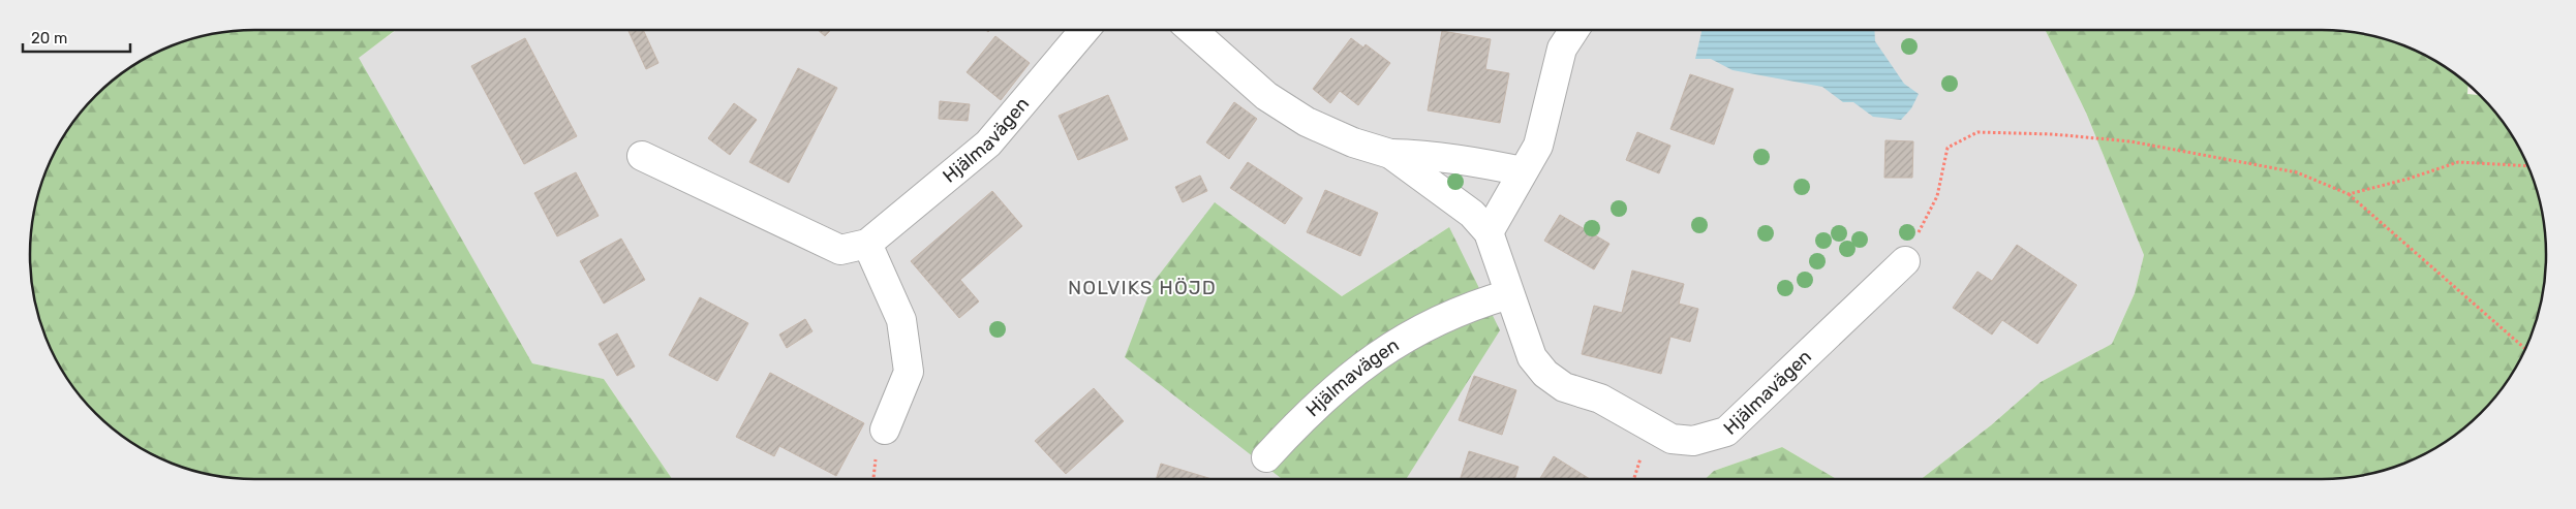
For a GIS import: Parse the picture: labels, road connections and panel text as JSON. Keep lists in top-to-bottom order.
{
  "streets": {
    "street": ["Hjälmavägen"]
  },
  "districts": ["NOLVIKS HÖJD"],
  "scale_bar": "20 m"
}
